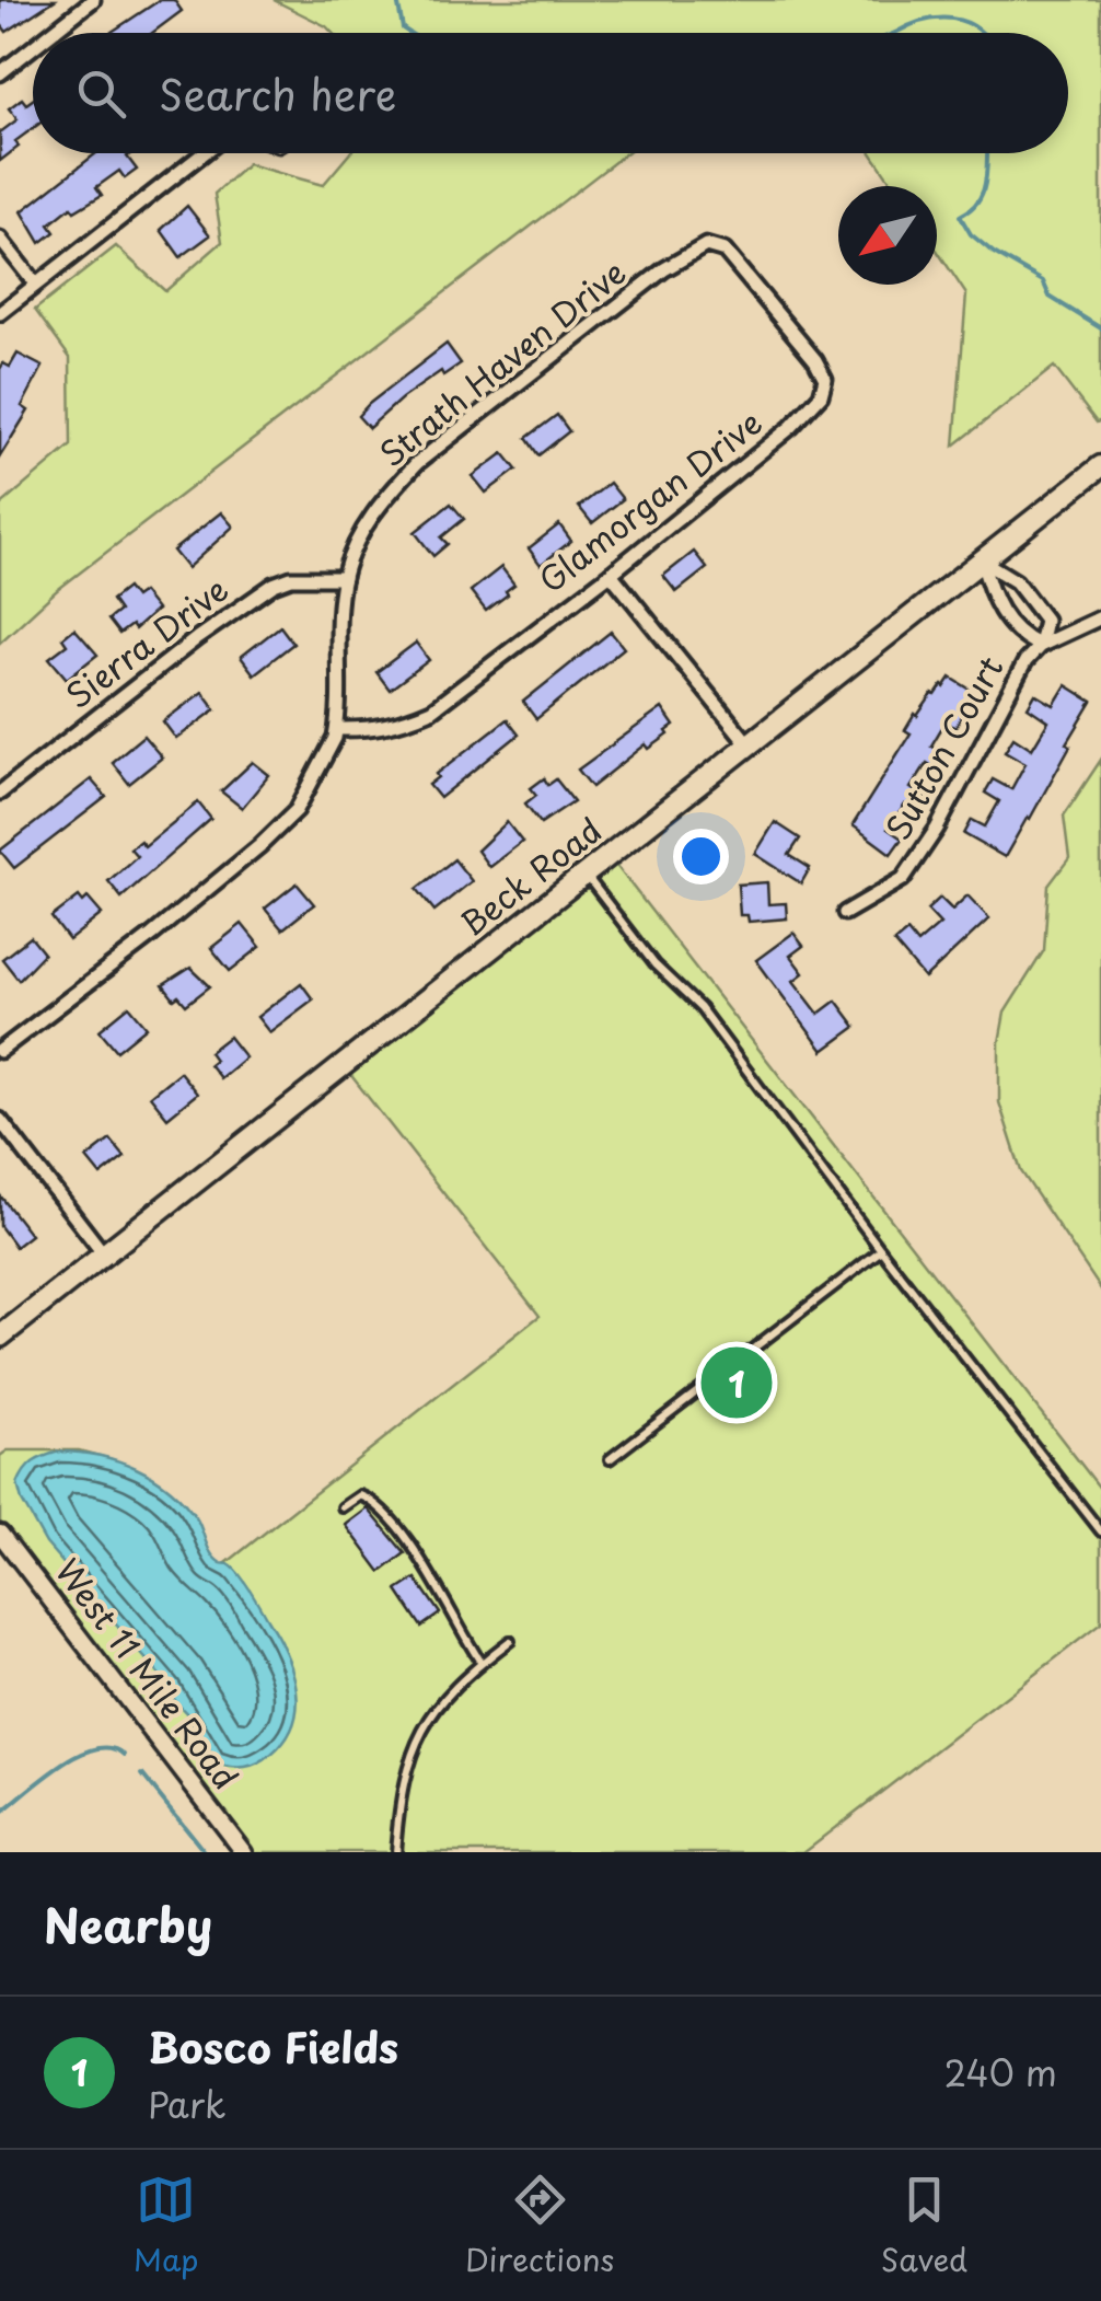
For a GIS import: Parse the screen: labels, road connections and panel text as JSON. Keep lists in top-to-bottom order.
{
  "streets": {
    "main road": ["Beck Road"],
    "street": [
      "Strath Haven Drive",
      "Glamorgan Drive",
      "Sierra Drive",
      "Sutton Court",
      "West 11 Mile Road"
    ]
  },
  "crossings": [
    ["Strath Haven Drive", "Glamorgan Drive"],
    ["Strath Haven Drive", "Sierra Drive"],
    ["Sutton Court", "Beck Road"]
  ],
  "north": "bottom left",
  "page": {
    "search": "Search here",
    "pins": "1",
    "heading": "Nearby",
    "list": [
      {
        "mark": "1",
        "name": "Bosco Fields",
        "note": "Park",
        "value": "240 m"
      }
    ],
    "nav": ["Map", "Directions", "Saved"]
  }
}
